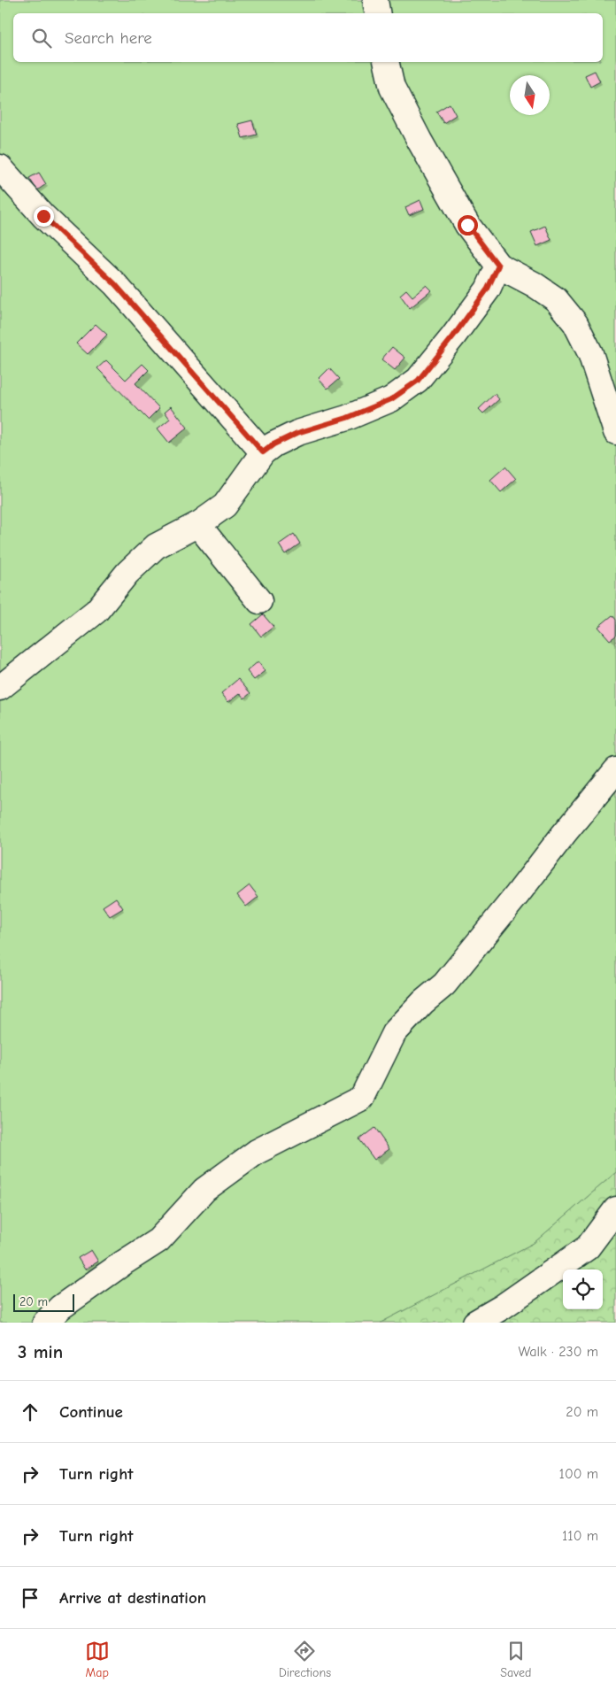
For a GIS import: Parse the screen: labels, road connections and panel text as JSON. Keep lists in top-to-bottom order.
{
  "scale_bar": "20 m",
  "north": "bottom",
  "page": {
    "search": "Search here",
    "scale": "20 m",
    "heading": ["3 min", "Walk · 230 m"],
    "list": [
      ["Continue", "20 m"],
      ["Turn right", "100 m"],
      ["Turn right", "110 m"],
      "Arrive at destination"
    ],
    "nav": ["Map", "Directions", "Saved"]
  }
}
